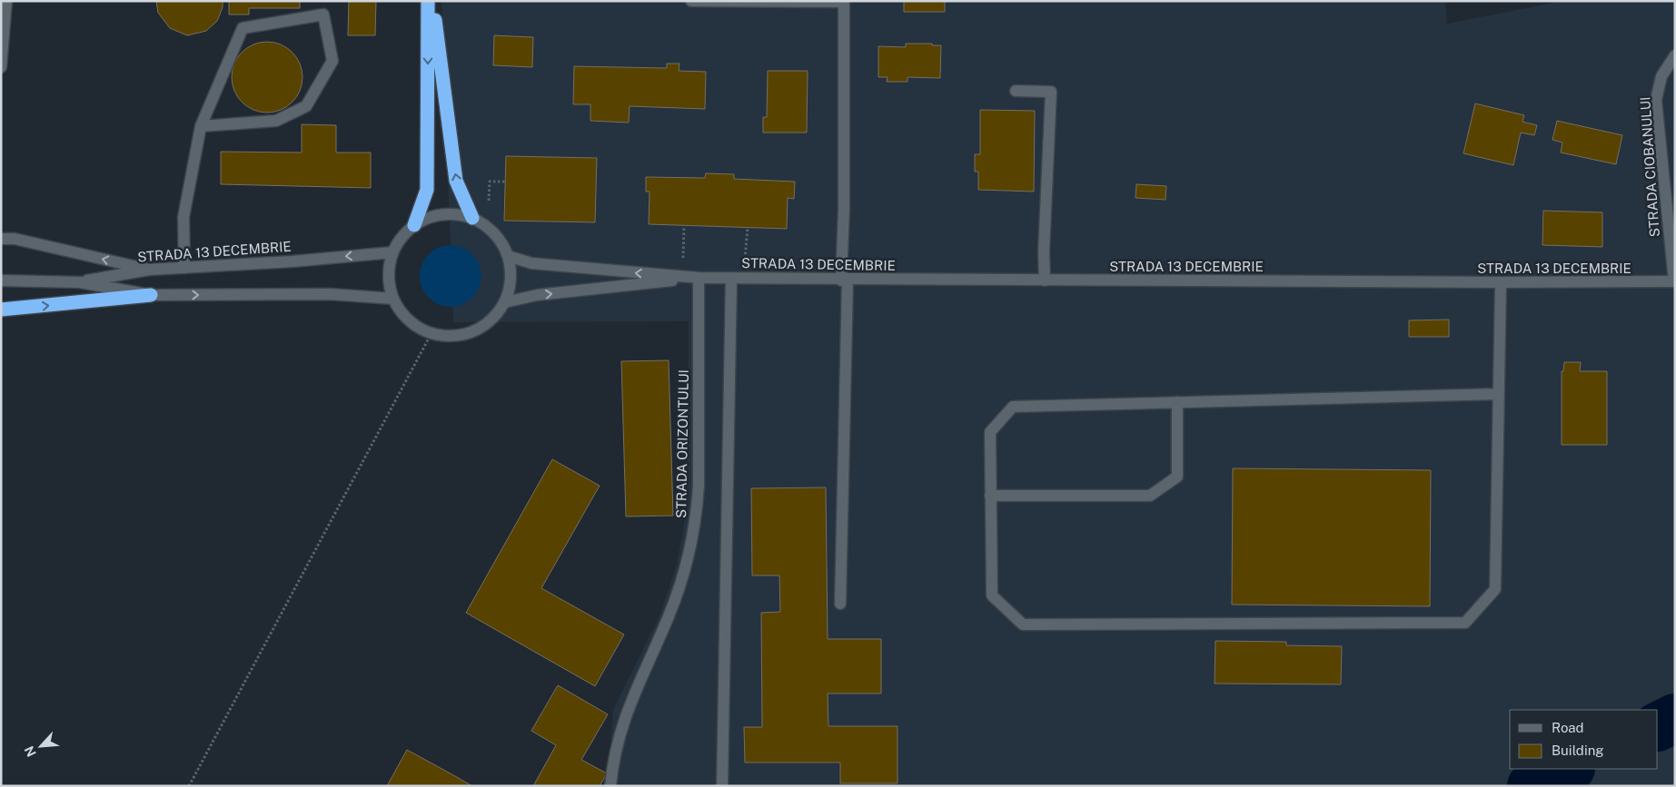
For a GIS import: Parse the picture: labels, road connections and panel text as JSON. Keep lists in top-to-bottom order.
{
  "streets": {
    "main road": ["STRADA CIOBANULUI", "STRADA 13 DECEMBRIE", "STRADA ORIZONTULUI"]
  },
  "crossings": [
    ["STRADA CIOBANULUI", "STRADA 13 DECEMBRIE"],
    ["STRADA 13 DECEMBRIE", "STRADA ORIZONTULUI"]
  ],
  "legend": ["Road", "Building"],
  "north": "bottom left"
}
